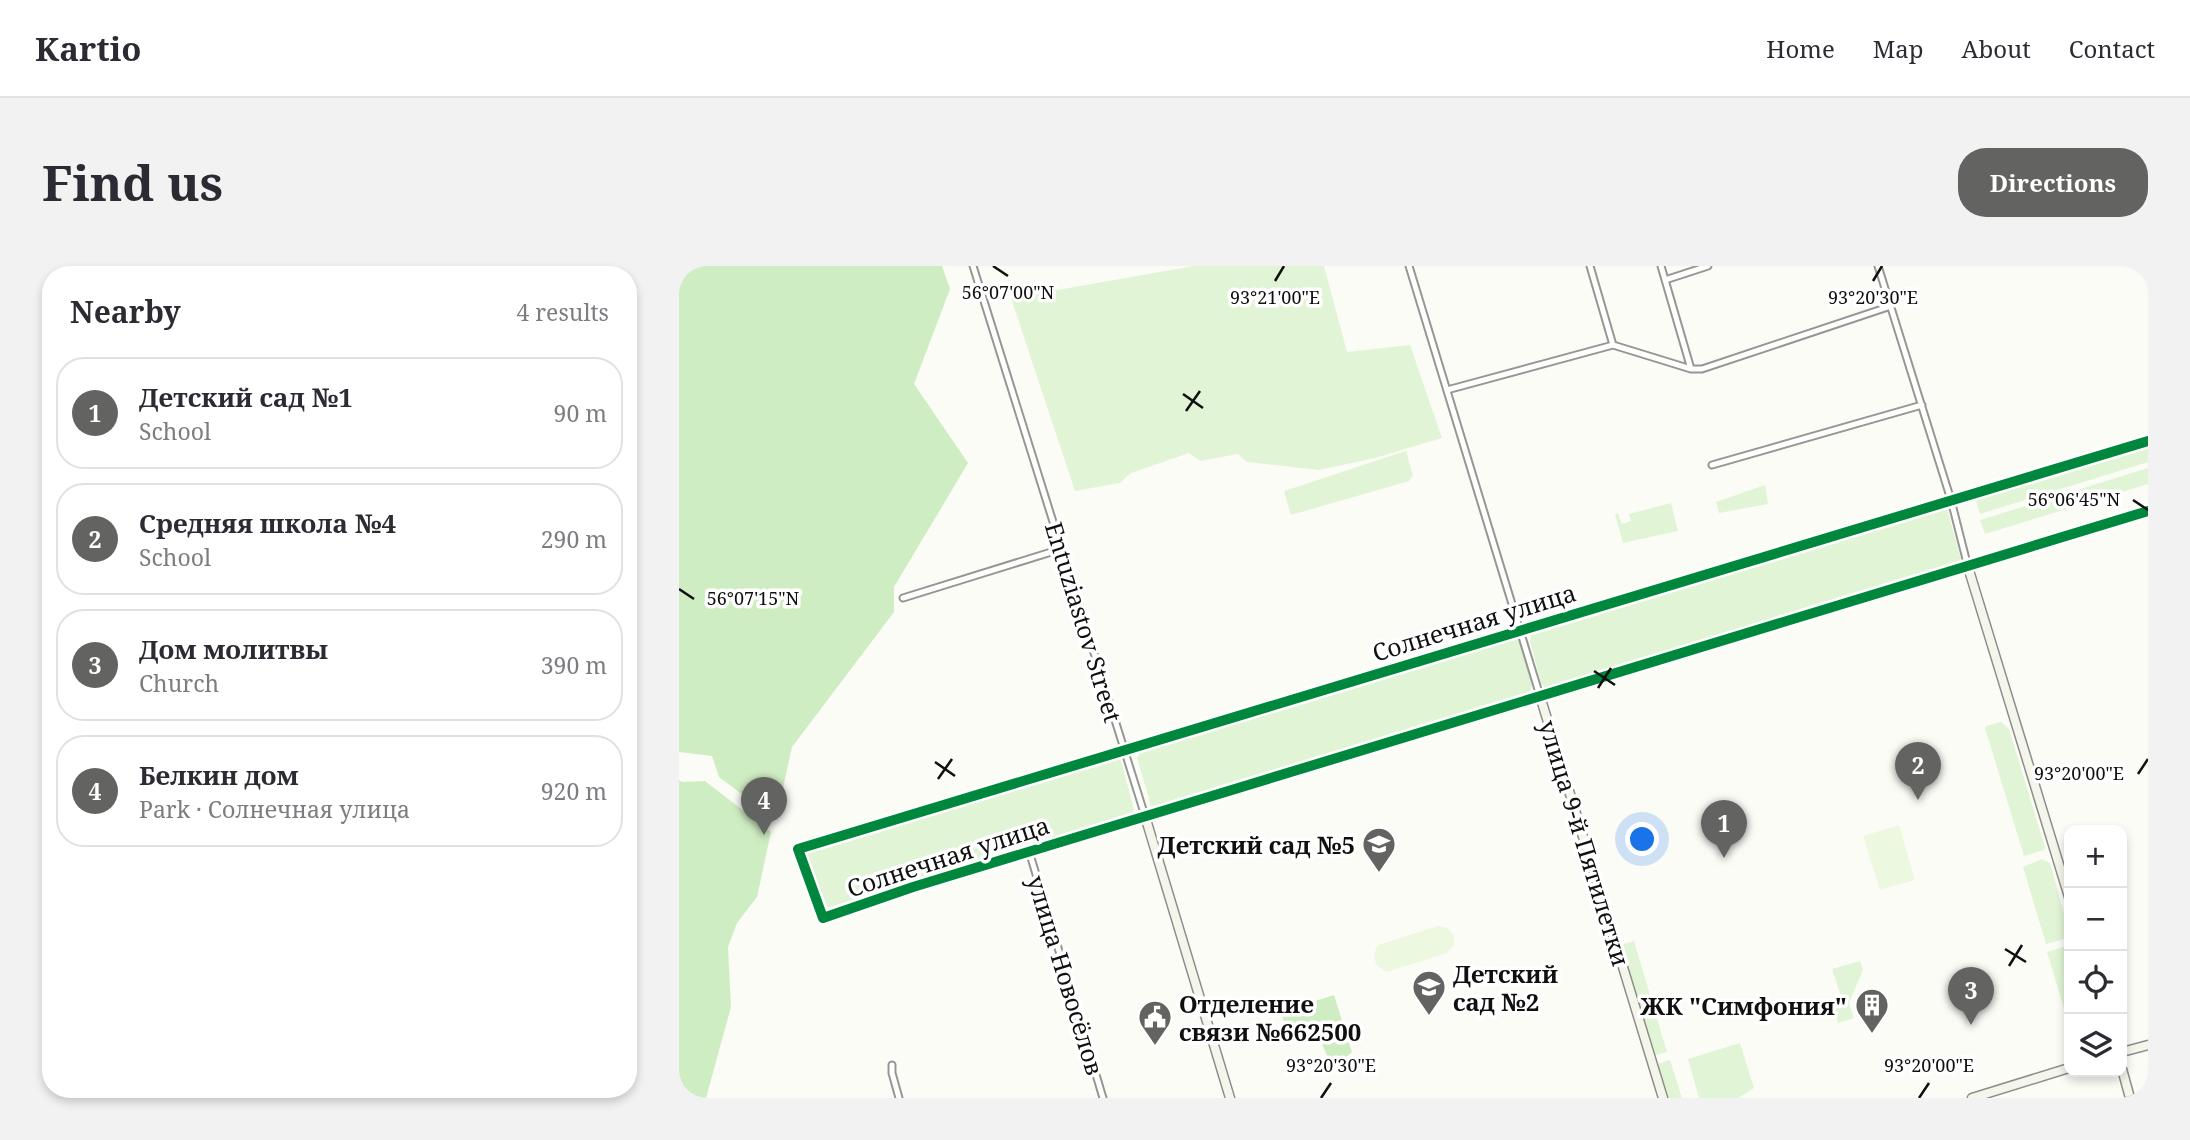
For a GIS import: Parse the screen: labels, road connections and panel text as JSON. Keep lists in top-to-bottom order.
{
  "streets": {
    "street": [
      "Entuziastov Street",
      "Солнечная улица",
      "улица 9-й Пятилетки",
      "улица Новосёлов"
    ]
  },
  "crossings": [
    ["Entuziastov Street", "Солнечная улица"],
    ["Солнечная улица", "улица 9-й Пятилетки"],
    ["Солнечная улица", "улица Новосёлов"]
  ],
  "places": {
    "school or university": ["Детский сад №5", "Детский сад №2"],
    "building": ["ЖК \"Симфония\""],
    "public building": ["Отделение связи №662500"]
  },
  "page": {
    "header": "Kartio",
    "nav": [
      "Home",
      "Map",
      "About",
      "Contact"
    ],
    "buttons": "Directions",
    "title": "Find us",
    "heading": ["Nearby", "4 results"],
    "list": [
      {
        "mark": "1",
        "name": "Детский сад №1",
        "note": "School",
        "value": "90 m"
      },
      {
        "mark": "2",
        "name": "Средняя школа №4",
        "note": "School",
        "value": "290 m"
      },
      {
        "mark": "3",
        "name": "Дом молитвы",
        "note": "Church",
        "value": "390 m"
      },
      {
        "mark": "4",
        "name": "Белкин дом",
        "note": "Park · Солнечная улица",
        "value": "920 m"
      }
    ],
    "pins": [
      "2",
      "4",
      "1",
      "3"
    ],
    "map_buttons": ["+", "−"]
  },
  "coordinates": [
    "56°07'00\"N",
    "93°21'00\"E",
    "93°20'30\"E",
    "56°06'45\"N",
    "56°07'15\"N",
    "93°20'00\"E"
  ]
}
